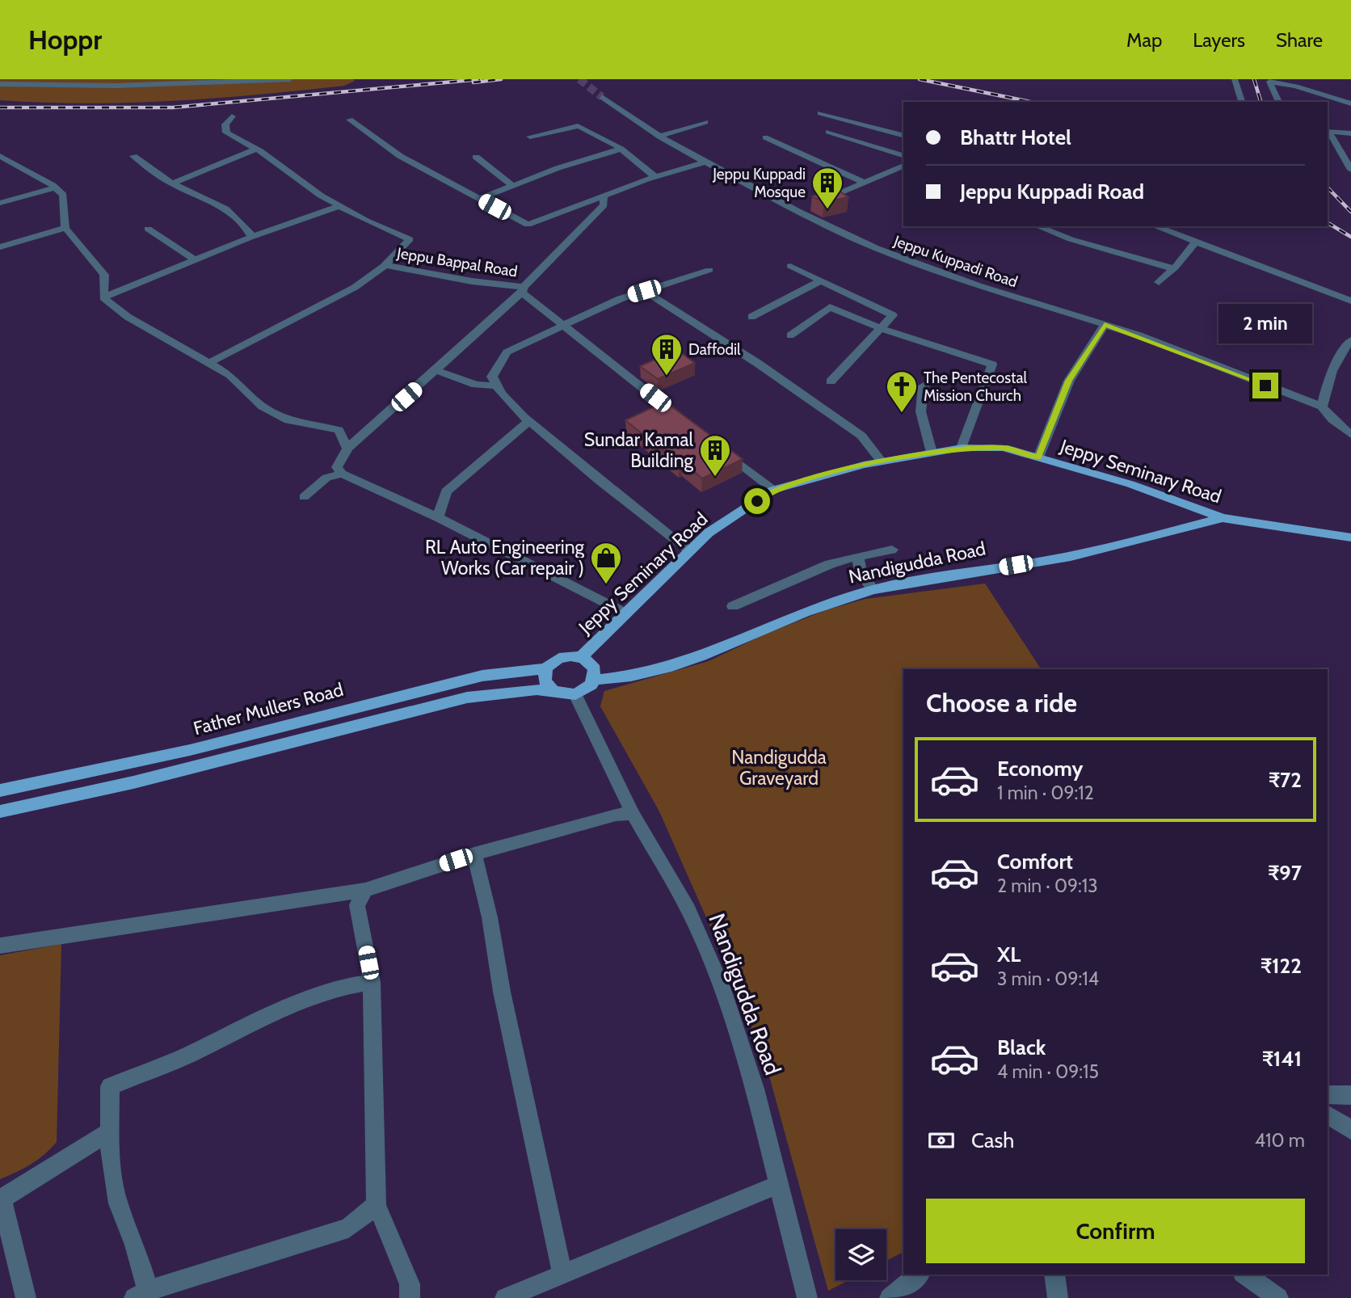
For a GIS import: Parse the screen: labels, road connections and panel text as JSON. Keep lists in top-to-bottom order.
{
  "streets": {
    "main road": ["Jeppy Seminary Road", "Nandigudda Road", "Father Mullers Road"],
    "street": ["Jeppu Kuppadi Road", "Jeppu Bappal Road"]
  },
  "crossings": [
    ["Jeppy Seminary Road", "Nandigudda Road"],
    ["Jeppy Seminary Road", "Father Mullers Road"],
    ["Nandigudda Road", "Father Mullers Road"]
  ],
  "parks": ["Nandigudda Graveyard"],
  "places": {
    "building": ["Jeppu Kuppadi Mosque", "Daffodil", "Sundar Kamal Building"],
    "church": ["The Pentecostal Mission Church"],
    "shop": ["RL Auto Engineering Works (Car repair )"]
  },
  "page": {
    "header": "Hoppr",
    "nav": ["Map", "Layers", "Share"],
    "banner": ["Bhattr Hotel", "Jeppu Kuppadi Road"],
    "bubble": "2 min",
    "heading": "Choose a ride",
    "list": [
      {
        "name": "Economy",
        "note": "1 min · 09:12",
        "value": "₹72"
      },
      {
        "name": "Comfort",
        "note": "2 min · 09:13",
        "value": "₹97"
      },
      {
        "name": "XL",
        "note": "3 min · 09:14",
        "value": "₹122"
      },
      {
        "name": "Black",
        "note": "4 min · 09:15",
        "value": "₹141"
      }
    ],
    "pay": ["Cash", "410 m"],
    "buttons": "Confirm"
  }
}
